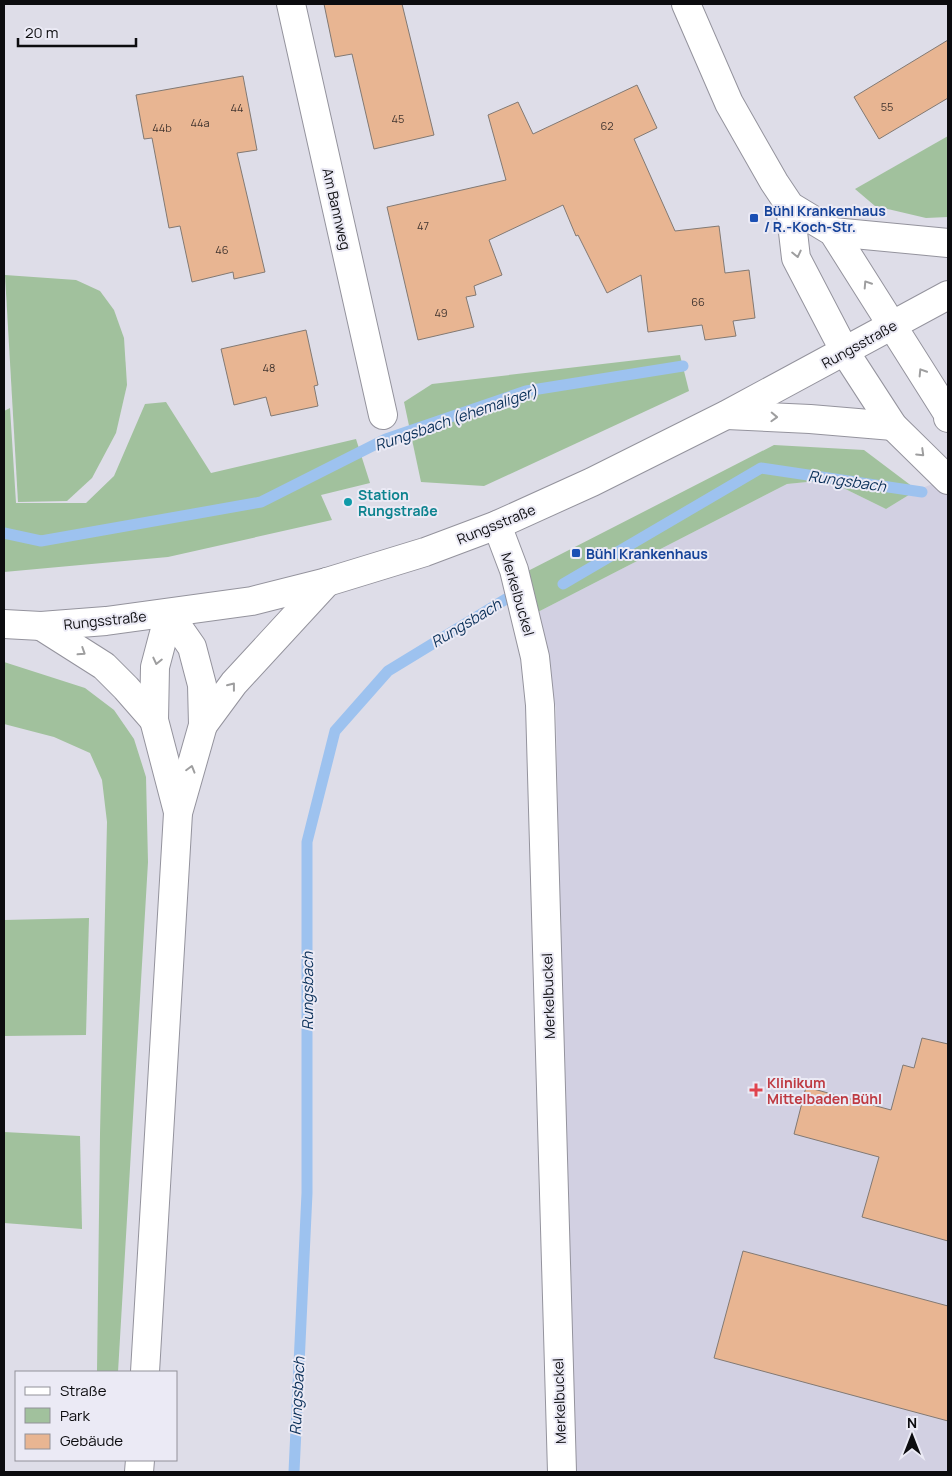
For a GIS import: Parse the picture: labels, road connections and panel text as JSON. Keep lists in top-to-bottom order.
{
  "streets": {
    "street": ["Am Bannweg", "Rungsstraße", "Merkelbuckel"]
  },
  "crossings": [
    ["Rungsstraße", "Merkelbuckel"]
  ],
  "water": ["Rungsbach (ehemaliger)", "Rungsbach"],
  "places": {
    "transit": ["Bühl Krankenhaus / R.-Koch-Str.", "Bühl Krankenhaus"],
    "other": ["Station Rungstraße"],
    "health": ["Klinikum Mittelbaden Bühl"]
  },
  "house_numbers": [
    "55",
    "44",
    "45",
    "44a",
    "62",
    "44b",
    "47",
    "46",
    "66",
    "49",
    "48"
  ],
  "legend": ["Straße", "Park", "Gebäude"],
  "scale_bar": "20 m",
  "north": "top"
}
